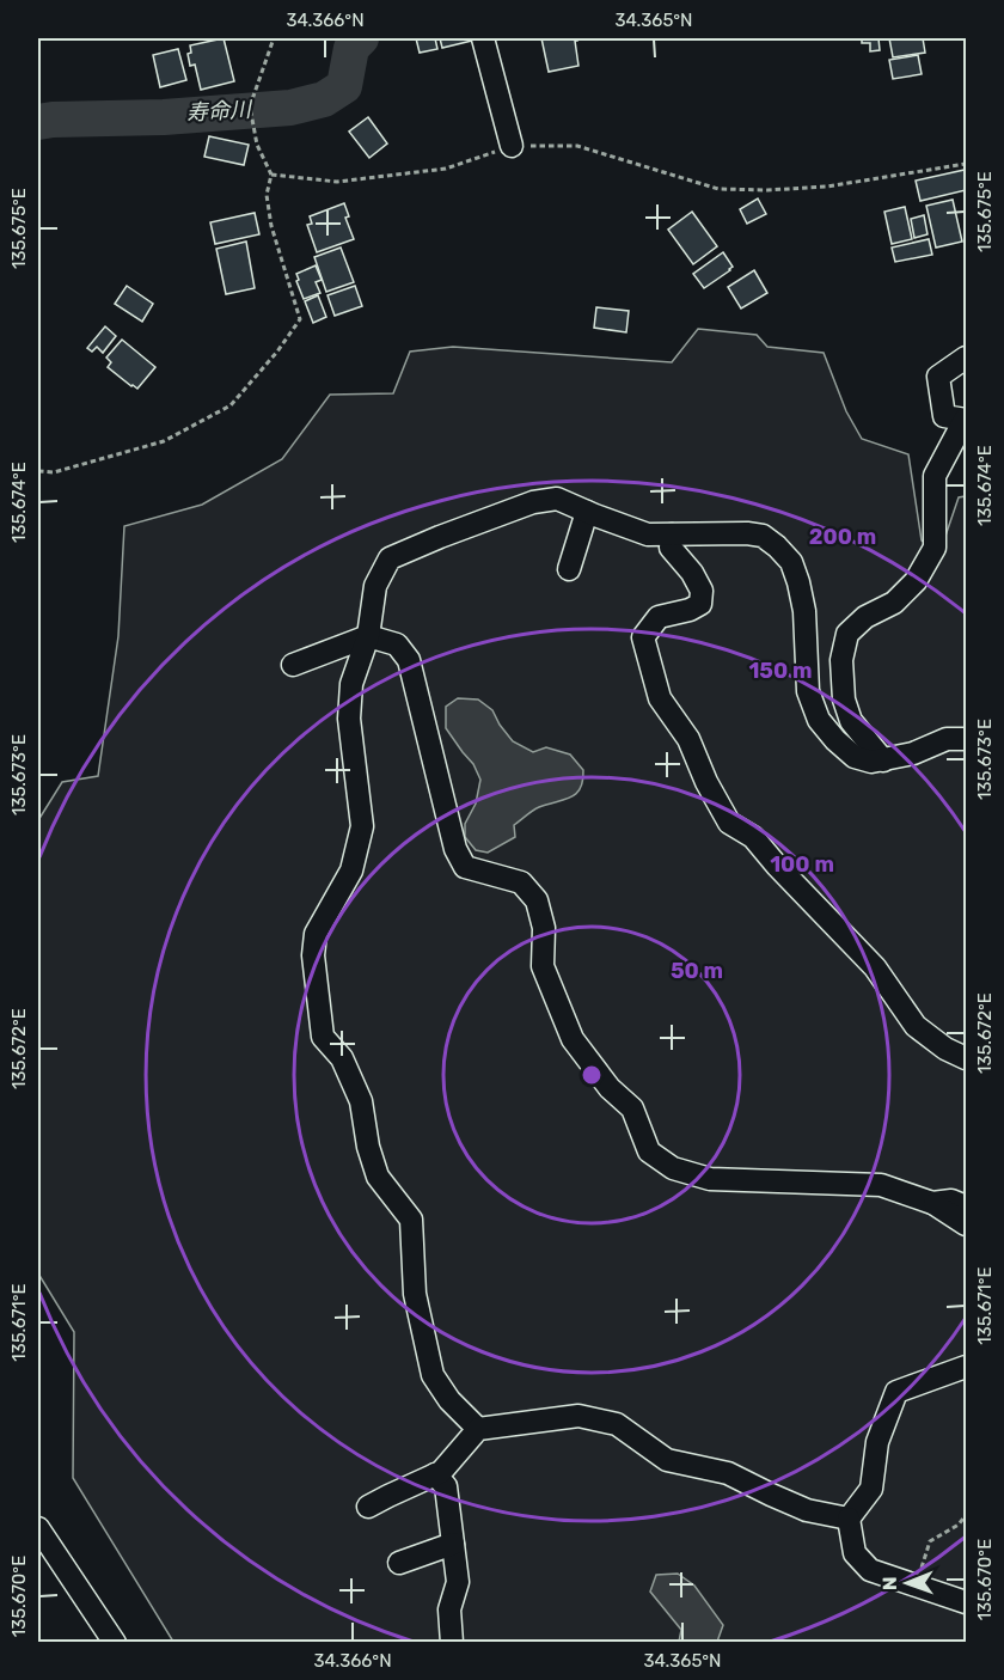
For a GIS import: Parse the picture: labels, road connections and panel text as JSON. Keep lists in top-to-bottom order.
{
  "water": ["寿命川"],
  "north": "left",
  "coordinates": [
    "34.366°N",
    "34.365°N",
    "135.675°E",
    "135.674°E",
    "135.673°E",
    "135.672°E",
    "135.671°E",
    "135.670°E"
  ],
  "rings": [
    "200 m",
    "150 m",
    "100 m",
    "50 m"
  ]
}
